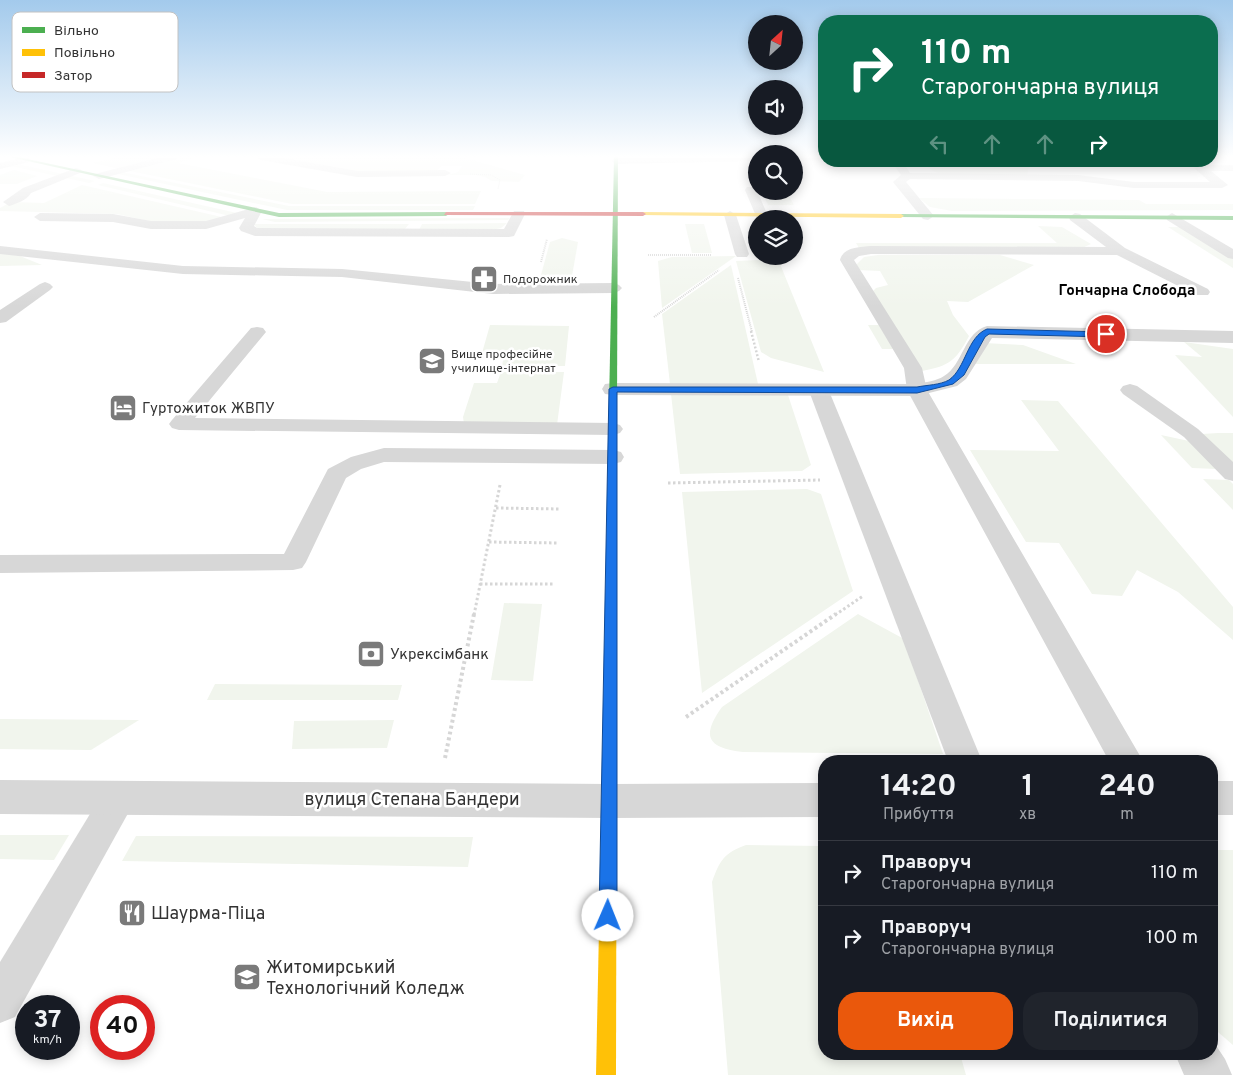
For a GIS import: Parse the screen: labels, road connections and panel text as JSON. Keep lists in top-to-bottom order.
{
  "streets": {
    "street": ["вулиця Степана Бандери"]
  },
  "districts": ["Гончарна Слобода"],
  "places": {
    "pharmacy": ["Подорожник"],
    "school or university": ["Вище професійне училище-інтернат", "Житомирський Технологічний Коледж"],
    "hotel": ["Гуртожиток ЖВПУ"],
    "bank": ["Укрексімбанк"],
    "restaurant": ["Шаурма-Піца"]
  },
  "legend": ["Вільно", "Повільно", "Затор"],
  "north": "top right",
  "page": {
    "turn": ["110 m", "Старогончарна вулиця"],
    "eta": [
      "14:20",
      "Прибуття",
      "1",
      "хв",
      "240",
      "m"
    ],
    "list": [
      {
        "name": "Праворуч",
        "note": "Старогончарна вулиця",
        "value": "110 m"
      },
      {
        "name": "Праворуч",
        "note": "Старогончарна вулиця",
        "value": "100 m"
      }
    ],
    "buttons": ["Вихід", "Поділитися"],
    "speed": "37 km/h",
    "limit": "40"
  }
}
